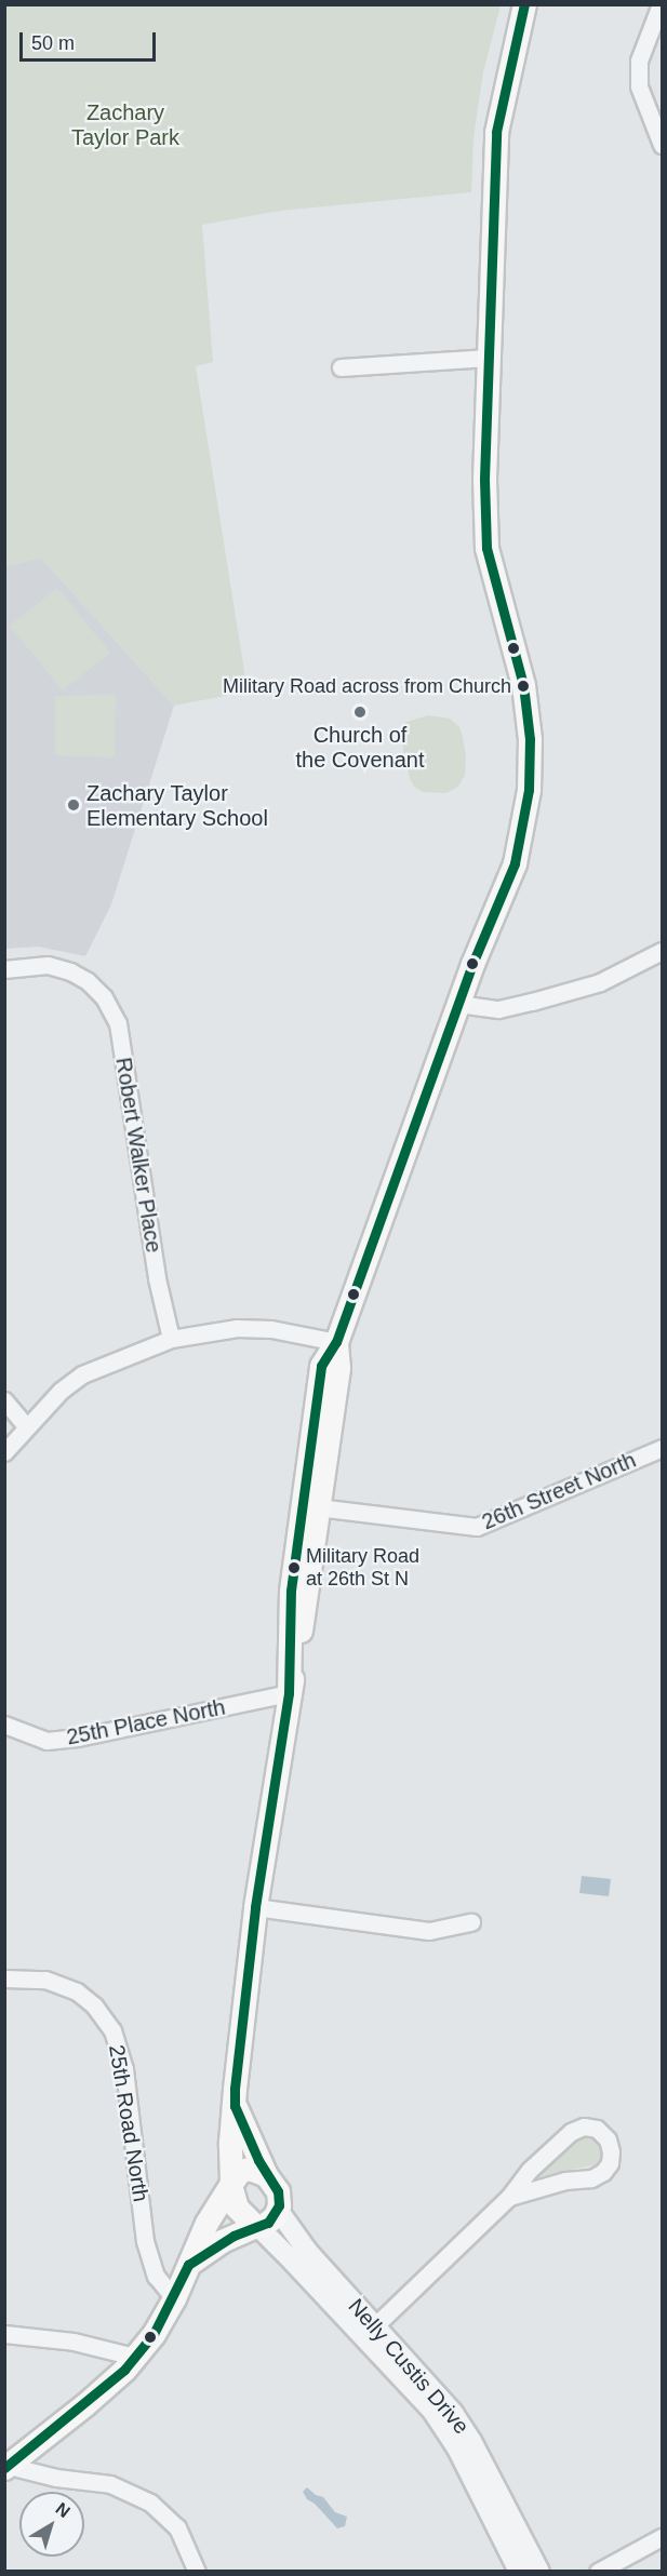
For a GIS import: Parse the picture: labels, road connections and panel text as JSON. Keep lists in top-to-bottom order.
{
  "streets": {
    "street": [
      "Robert Walker Place",
      "26th Street North",
      "25th Place North",
      "25th Road North",
      "Nelly Custis Drive"
    ]
  },
  "parks": ["Zachary Taylor Park"],
  "places": [
    "Military Road across from Church",
    "Church of the Covenant",
    "Zachary Taylor Elementary School",
    "Military Road at 26th St N"
  ],
  "scale_bar": "50 m",
  "north": "top right"
}
